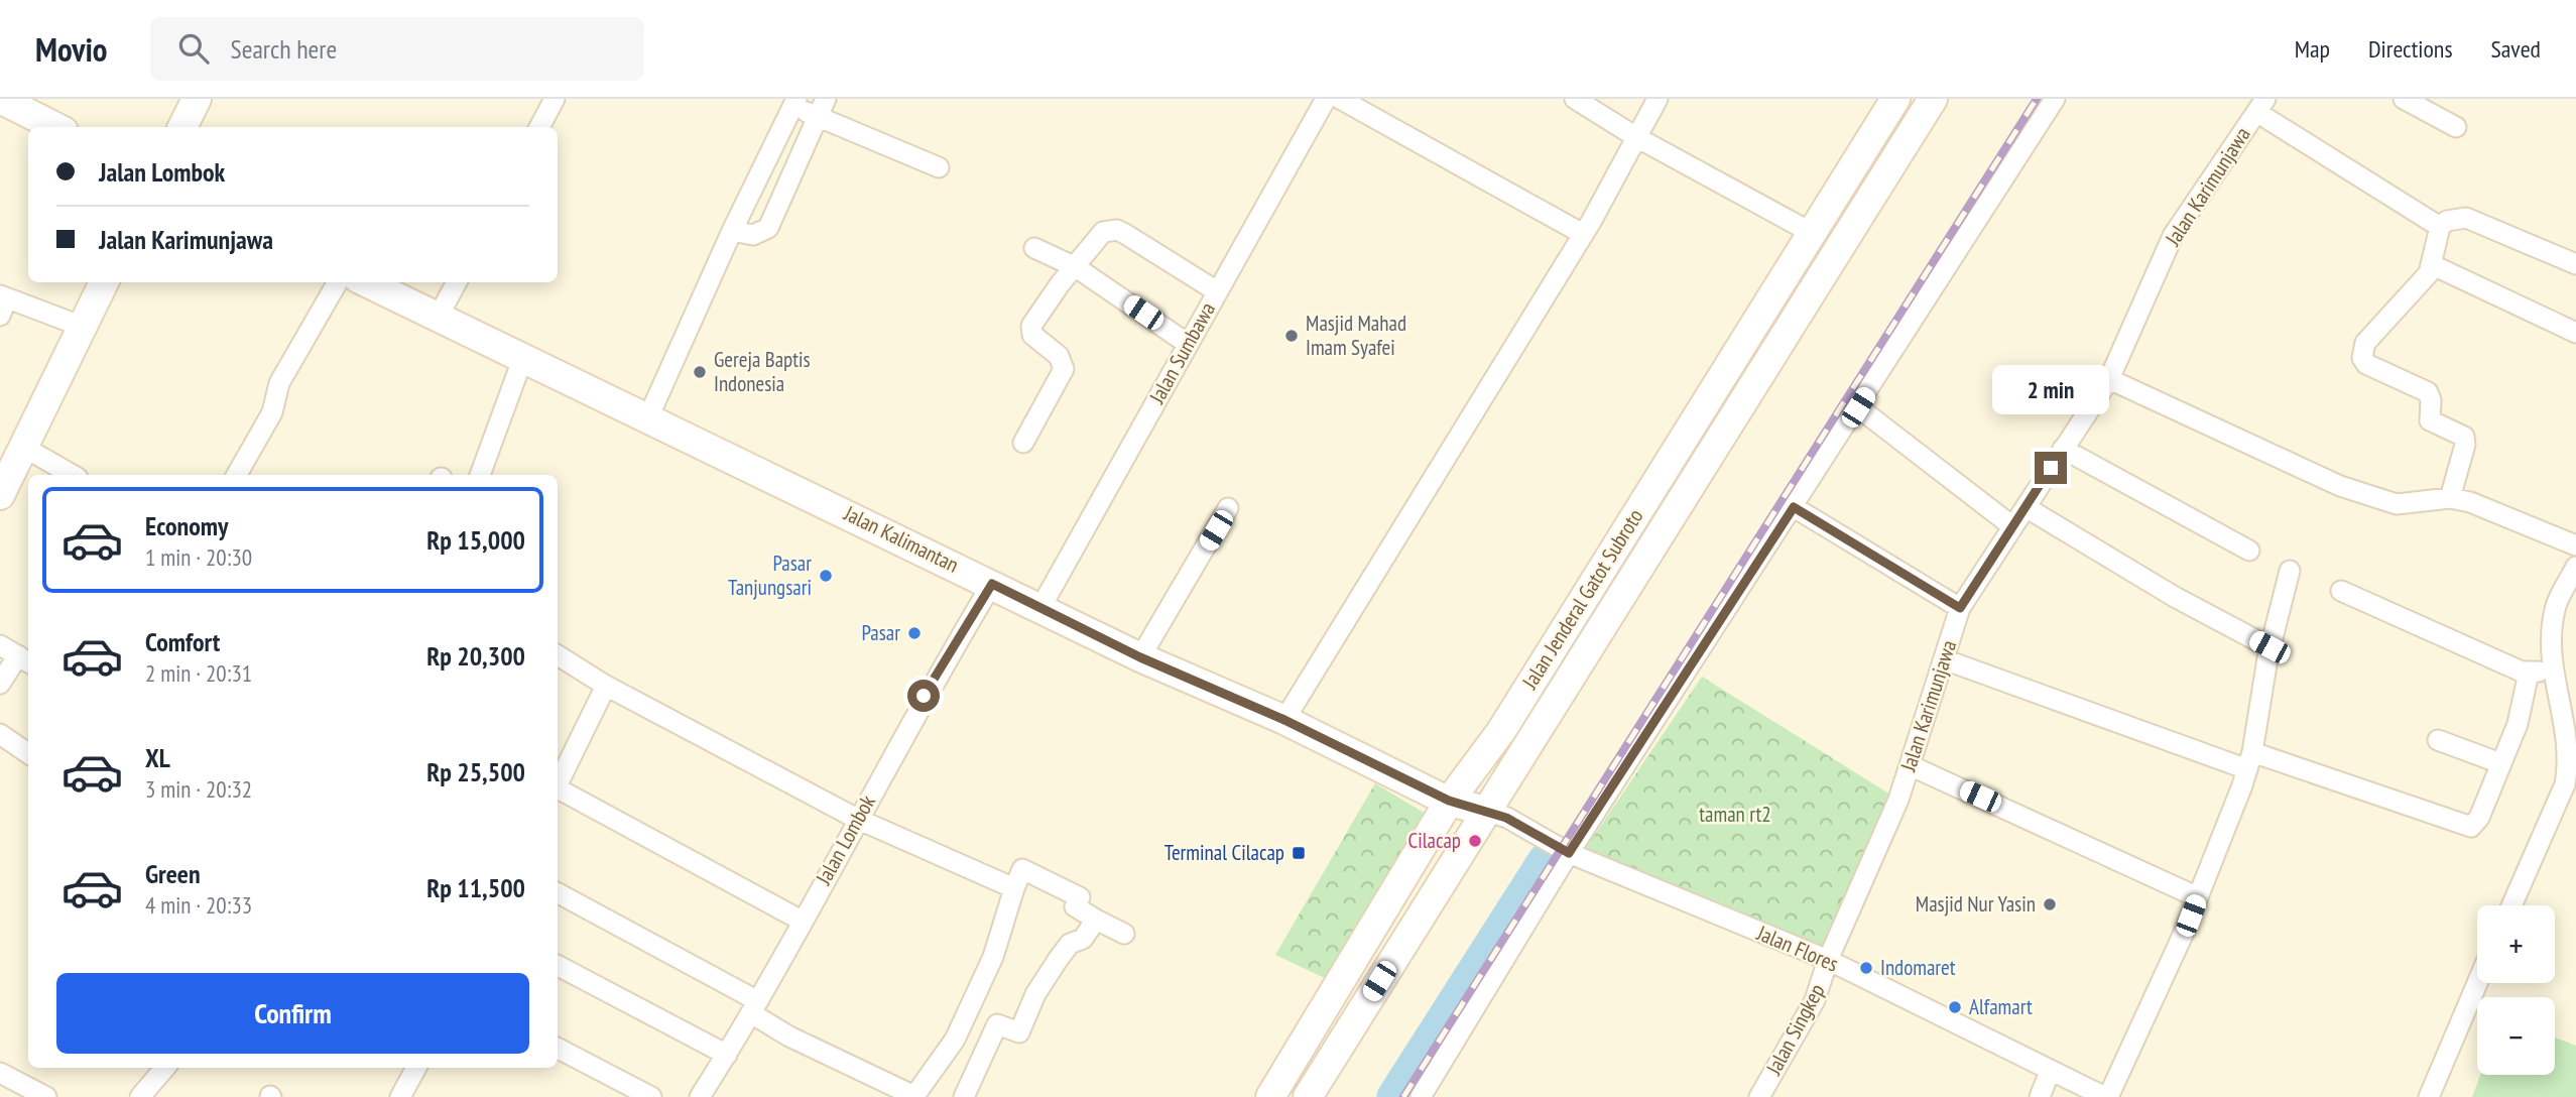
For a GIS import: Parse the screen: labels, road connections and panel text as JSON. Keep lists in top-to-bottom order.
{
  "streets": {
    "main road": ["Jalan Kalimantan", "Jalan Jenderal Gatot Subroto"],
    "street": [
      "Jalan Karimunjawa",
      "Jalan Sumbawa",
      "Jalan Lombok",
      "Jalan Flores",
      "Jalan Singkep"
    ]
  },
  "crossings": [
    ["Jalan Karimunjawa", "Jalan Flores"],
    ["Jalan Karimunjawa", "Jalan Singkep"],
    ["Jalan Sumbawa", "Jalan Kalimantan"],
    ["Jalan Kalimantan", "Jalan Jenderal Gatot Subroto"],
    ["Jalan Kalimantan", "Jalan Lombok"],
    ["Jalan Kalimantan", "Jalan Flores"],
    ["Jalan Jenderal Gatot Subroto", "Jalan Flores"],
    ["Jalan Flores", "Jalan Singkep"]
  ],
  "parks": ["taman rt2"],
  "places": {
    "other": [
      "Masjid Mahad Imam Syafei",
      "Gereja Baptis Indonesia",
      "Pasar Tanjungsari",
      "Pasar",
      "Cilacap",
      "Masjid Nur Yasin",
      "Indomaret",
      "Alfamart"
    ],
    "transit": ["Terminal Cilacap"]
  },
  "page": {
    "header": "Movio",
    "search": "Search here",
    "nav": ["Map", "Directions", "Saved"],
    "banner": ["Jalan Lombok", "Jalan Karimunjawa"],
    "bubble": "2 min",
    "list": [
      {
        "name": "Economy",
        "note": "1 min · 20:30",
        "value": "Rp 15,000"
      },
      {
        "name": "Comfort",
        "note": "2 min · 20:31",
        "value": "Rp 20,300"
      },
      {
        "name": "XL",
        "note": "3 min · 20:32",
        "value": "Rp 25,500"
      },
      {
        "name": "Green",
        "note": "4 min · 20:33",
        "value": "Rp 11,500"
      }
    ],
    "map_buttons": ["+", "−"],
    "buttons": "Confirm"
  }
}
